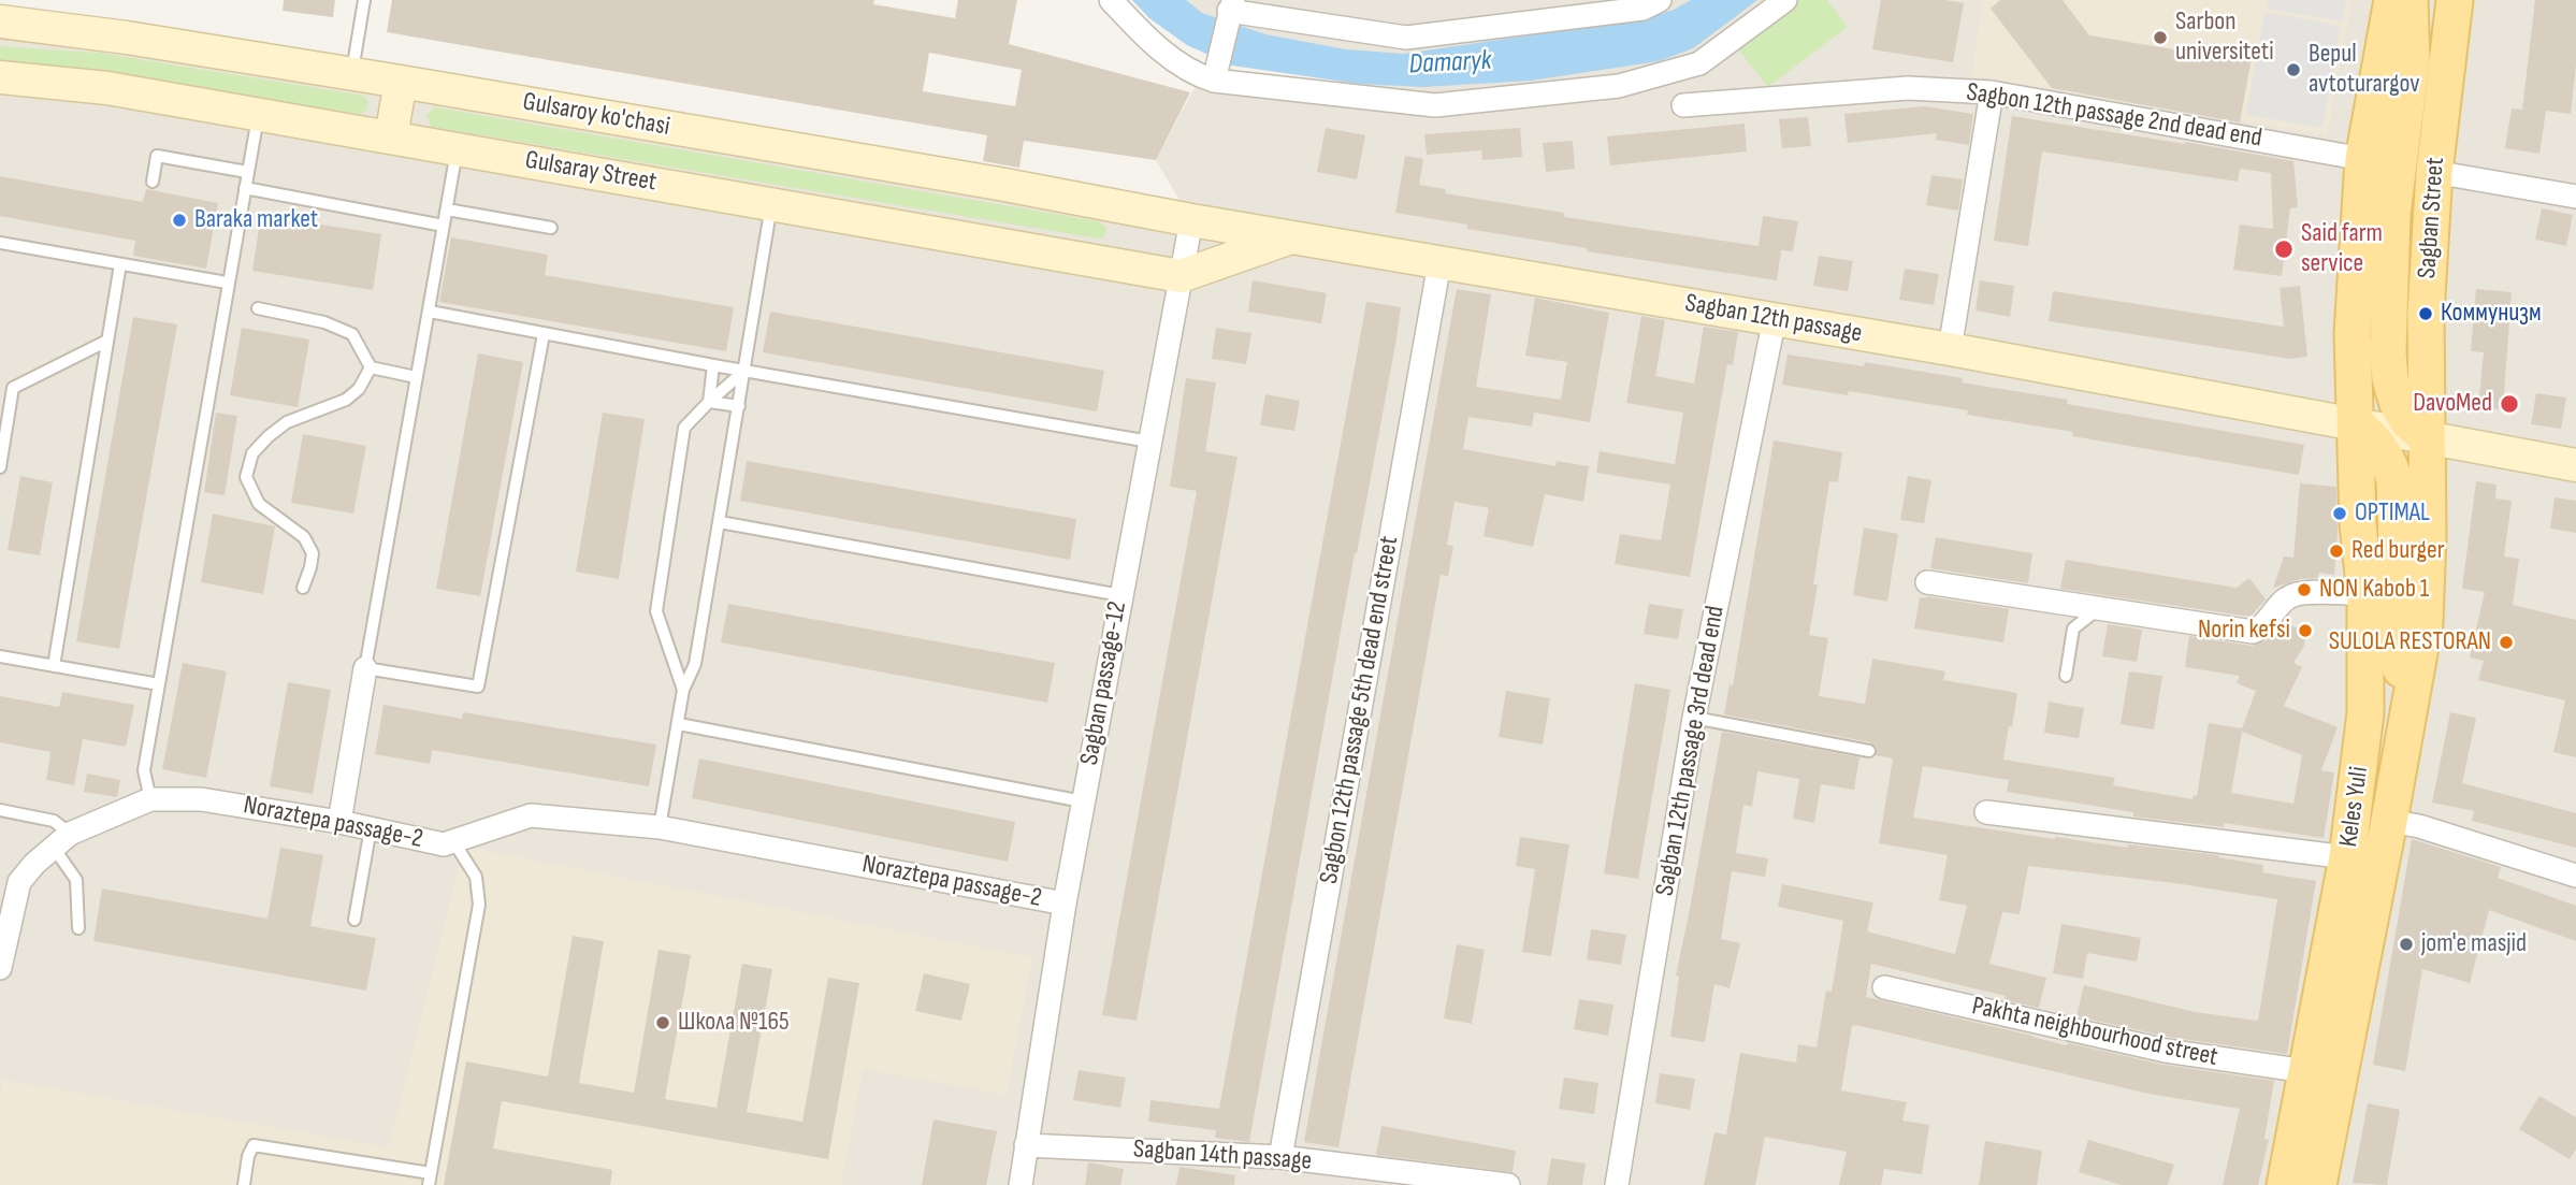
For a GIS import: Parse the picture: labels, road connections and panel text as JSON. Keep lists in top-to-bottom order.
{
  "streets": {
    "main road": [
      "Gulsaroy ko'chasi",
      "Gulsaray Street",
      "Sagban Street",
      "Sagban 12th passage",
      "Keles Yuli"
    ],
    "street": [
      "Sagbon 12th passage 2nd dead end",
      "Sagban passage-12",
      "Sagbon 12th passage 5th dead end street",
      "Sagban 12th passage 3rd dead end",
      "Noraztepa passage-2",
      "Pakhta neighbourhood street",
      "Sagban 14th passage"
    ]
  },
  "crossings": [
    ["Gulsaroy ko'chasi", "Sagban 12th passage"],
    ["Gulsaroy ko'chasi", "Sagban passage-12"],
    ["Gulsaray Street", "Sagban passage-12"],
    ["Sagban Street", "Sagban 12th passage"],
    ["Sagban Street", "Keles Yuli"],
    ["Sagban 12th passage", "Sagban passage-12"],
    ["Sagban 12th passage", "Sagbon 12th passage 5th dead end street"],
    ["Sagban 12th passage", "Sagban 12th passage 3rd dead end"],
    ["Sagban 12th passage", "Keles Yuli"],
    ["Sagban passage-12", "Noraztepa passage-2"],
    ["Sagban passage-12", "Sagban 14th passage"],
    ["Sagbon 12th passage 5th dead end street", "Sagban 14th passage"],
    ["Keles Yuli", "Pakhta neighbourhood street"]
  ],
  "water": ["Damaryk"],
  "places": [
    "Sarbon universiteti",
    "Bepul avtoturargov",
    "Baraka market",
    "Said farm service",
    "Коммунизм",
    "DavoMed",
    "OPTIMAL",
    "Red burger",
    "NON Kabob 1",
    "Norin kefsi",
    "SULOLA RESTORAN",
    "jom'e masjid",
    "Школа №165"
  ]
}
